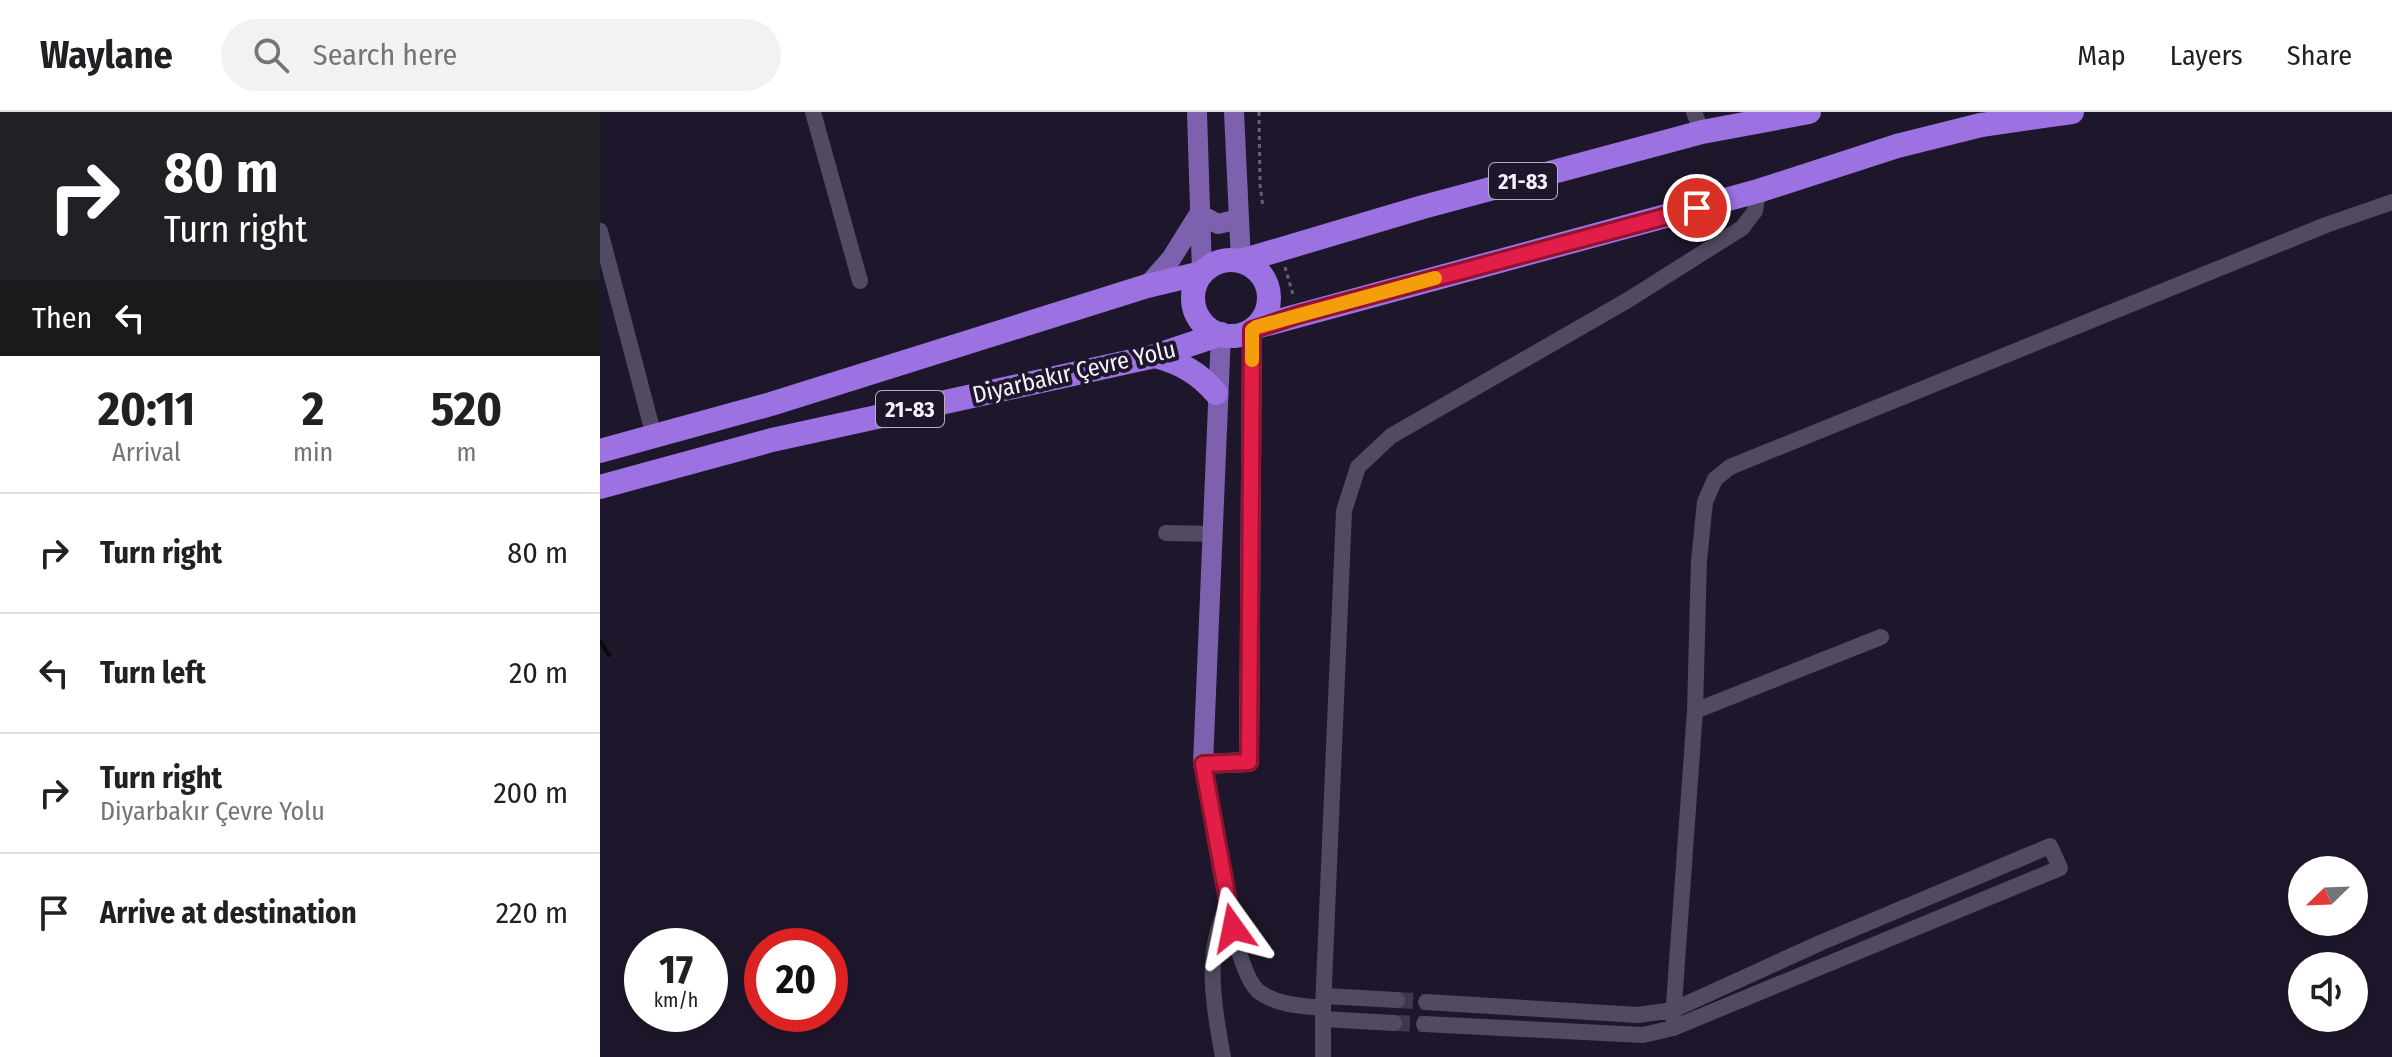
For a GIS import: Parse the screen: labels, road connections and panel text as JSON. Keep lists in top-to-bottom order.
{
  "streets": {
    "highway": ["21-83", "Diyarbakır Çevre Yolu"]
  },
  "crossings": [
    ["21-83", "Diyarbakır Çevre Yolu"]
  ],
  "north": "bottom left",
  "page": {
    "header": "Waylane",
    "search": "Search here",
    "nav": ["Map", "Layers", "Share"],
    "turn": ["80 m", "Turn right"],
    "then": "Then",
    "eta": [
      "20:11",
      "Arrival",
      "2",
      "min",
      "520",
      "m"
    ],
    "list": [
      {
        "name": "Turn right",
        "value": "80 m"
      },
      {
        "name": "Turn left",
        "value": "20 m"
      },
      {
        "name": "Turn right",
        "note": "Diyarbakır Çevre Yolu",
        "value": "200 m"
      },
      {
        "name": "Arrive at destination",
        "value": "220 m"
      }
    ],
    "speed": "17 km/h",
    "limit": "20"
  }
}
